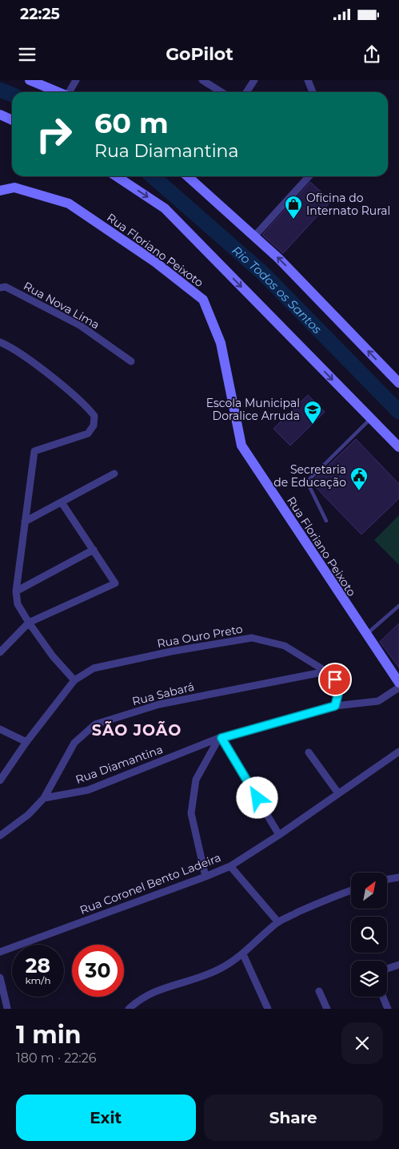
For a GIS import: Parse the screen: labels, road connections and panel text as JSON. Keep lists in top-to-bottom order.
{
  "streets": {
    "street": [
      "Rua Floriano Peixoto",
      "Rua Nova Lima",
      "Rua Ouro Preto",
      "Rua Sabará",
      "Rua Diamantina",
      "Rua Coronel Bento Ladeira"
    ]
  },
  "crossings": [
    ["Rua Ouro Preto", "Rua Sabará"],
    ["Rua Sabará", "Rua Diamantina"]
  ],
  "districts": ["SÃO JOÃO"],
  "water": ["Rio Todos os Santos"],
  "places": {
    "shop": ["Oficina do Internato Rural"],
    "school or university": ["Escola Municipal Doralice Arruda"],
    "public building": ["Secretaria de Educação"]
  },
  "north": "top right",
  "page": {
    "status": "22:25",
    "header": "GoPilot",
    "turn": ["60 m", "Rua Diamantina"],
    "speed": "28 km/h",
    "limit": "30",
    "heading": ["1 min", "180 m · 22:26"],
    "buttons": ["Exit", "Share"]
  }
}
